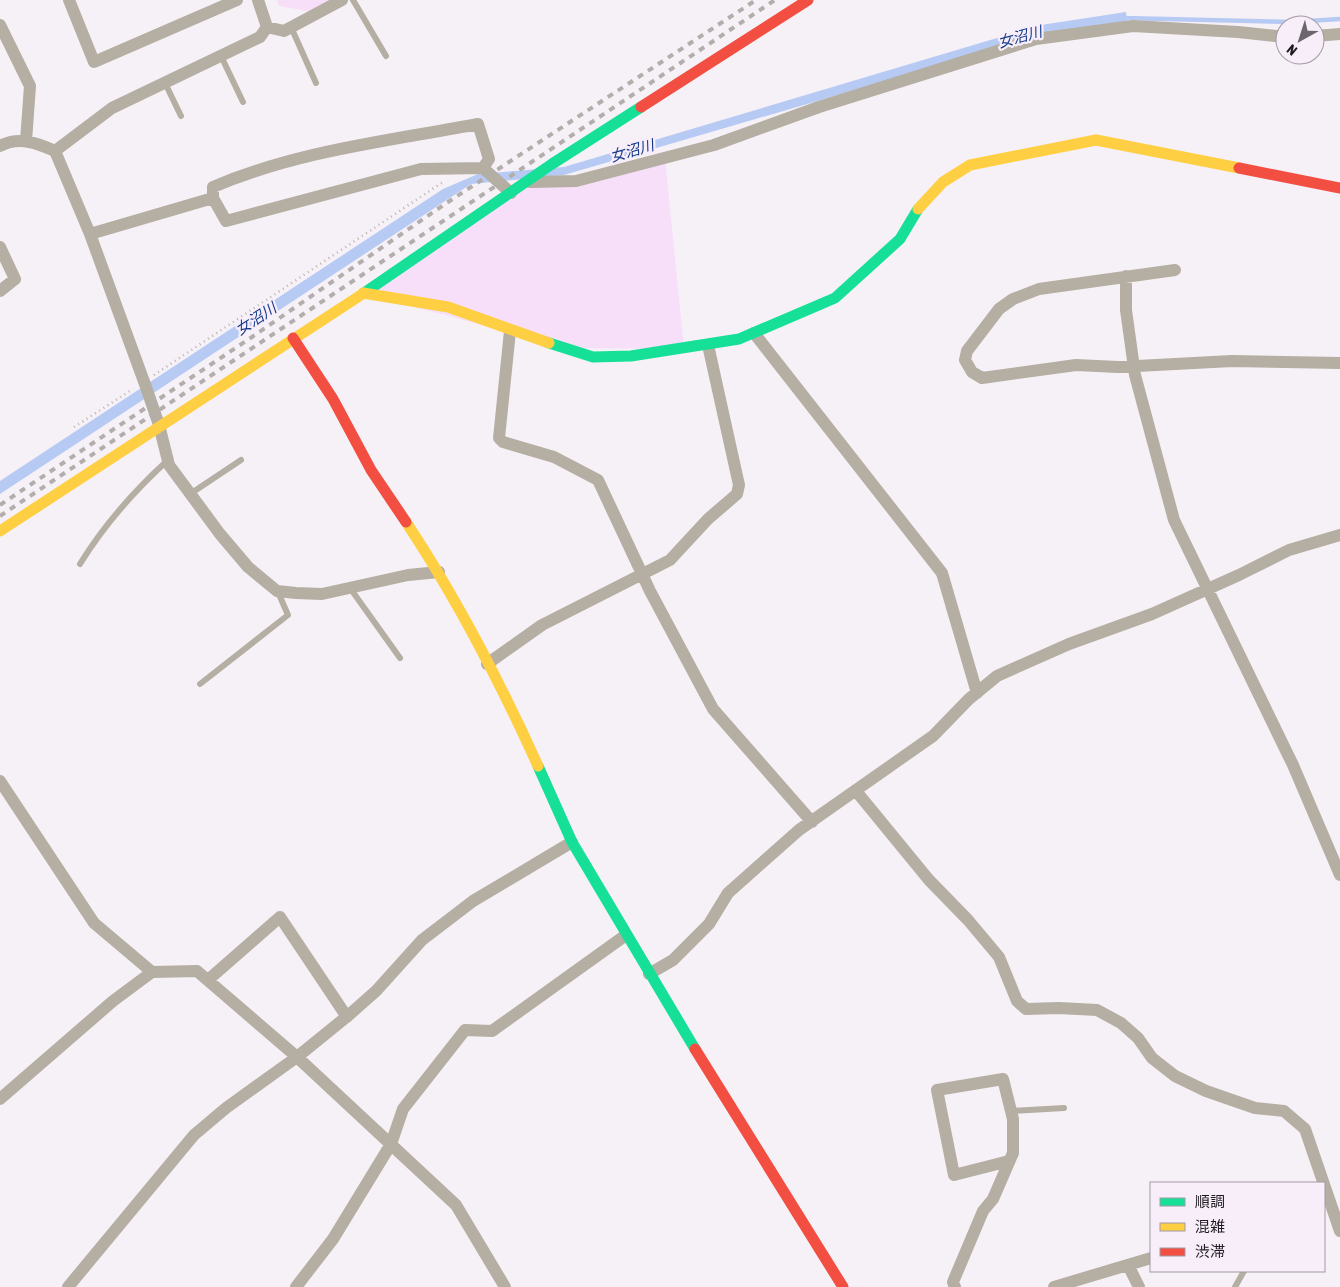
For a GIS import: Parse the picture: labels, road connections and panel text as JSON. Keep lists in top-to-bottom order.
{
  "water": ["女沼川"],
  "legend": ["順調", "混雑", "渋滞"],
  "north": "bottom left"
}
